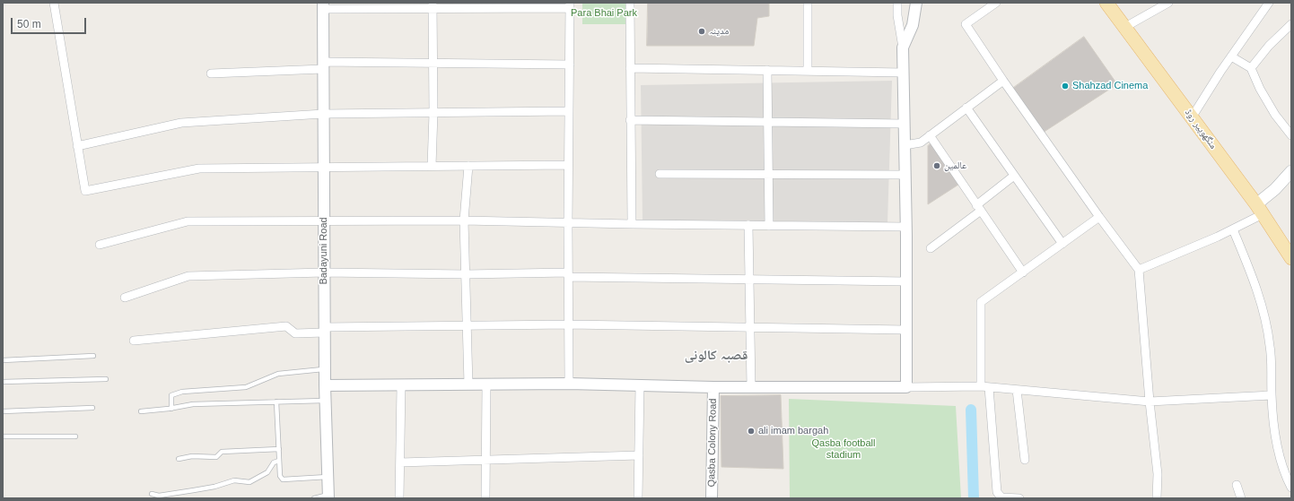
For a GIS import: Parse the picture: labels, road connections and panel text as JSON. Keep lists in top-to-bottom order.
{
  "streets": {
    "main road": ["منگھوپیر روڈ"],
    "street": ["Badayuni Road", "Qasba Colony Road"]
  },
  "districts": ["قصبہ کالونی"],
  "parks": ["Para Bhai Park", "Qasba football stadium"],
  "places": [
    "مدینہ",
    "Shahzad Cinema",
    "عالمین",
    "ali imam bargah"
  ],
  "scale_bar": "50 m"
}
